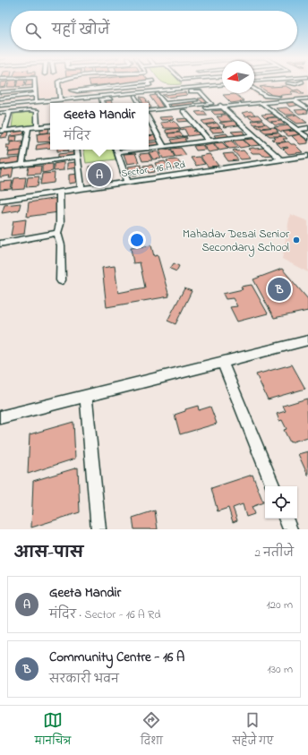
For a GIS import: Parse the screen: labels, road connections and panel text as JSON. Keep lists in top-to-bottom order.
{
  "streets": {
    "street": ["Sector - 16 A Rd"]
  },
  "places": ["Mahadav Desai Senior Secondary School"],
  "north": "left",
  "page": {
    "search": "यहाँ खोजें",
    "popup": ["Geeta Mandir", "मंदिर"],
    "pins": ["A", "B"],
    "heading": ["आस-पास", "2 नतीजे"],
    "list": [
      {
        "mark": "A",
        "name": "Geeta Mandir",
        "note": "मंदिर · Sector - 16 A Rd",
        "value": "120 m"
      },
      {
        "mark": "B",
        "name": "Community Centre - 16 A",
        "note": "सरकारी भवन",
        "value": "130 m"
      }
    ],
    "nav": ["मानचित्र", "दिशा", "सहेजे गए"]
  }
}
